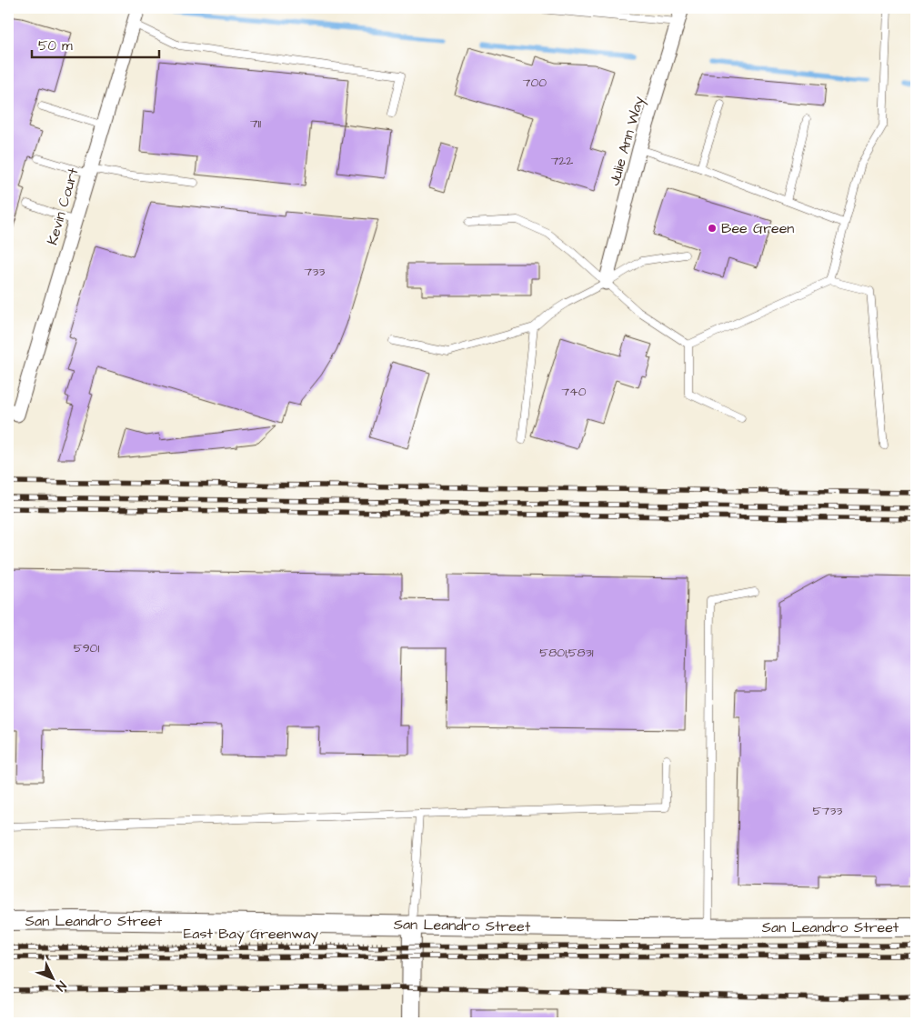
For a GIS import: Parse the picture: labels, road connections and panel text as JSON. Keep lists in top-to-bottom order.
{
  "streets": {
    "main road": ["San Leandro Street"],
    "street": ["Julie Ann Way", "Kevin Court"],
    "path": ["East Bay Greenway"]
  },
  "places": ["Bee Green"],
  "house_numbers": [
    "700",
    "711",
    "722",
    "733",
    "740",
    "5901",
    "5801;5831",
    "5733"
  ],
  "scale_bar": "50 m",
  "north": "bottom right"
}
